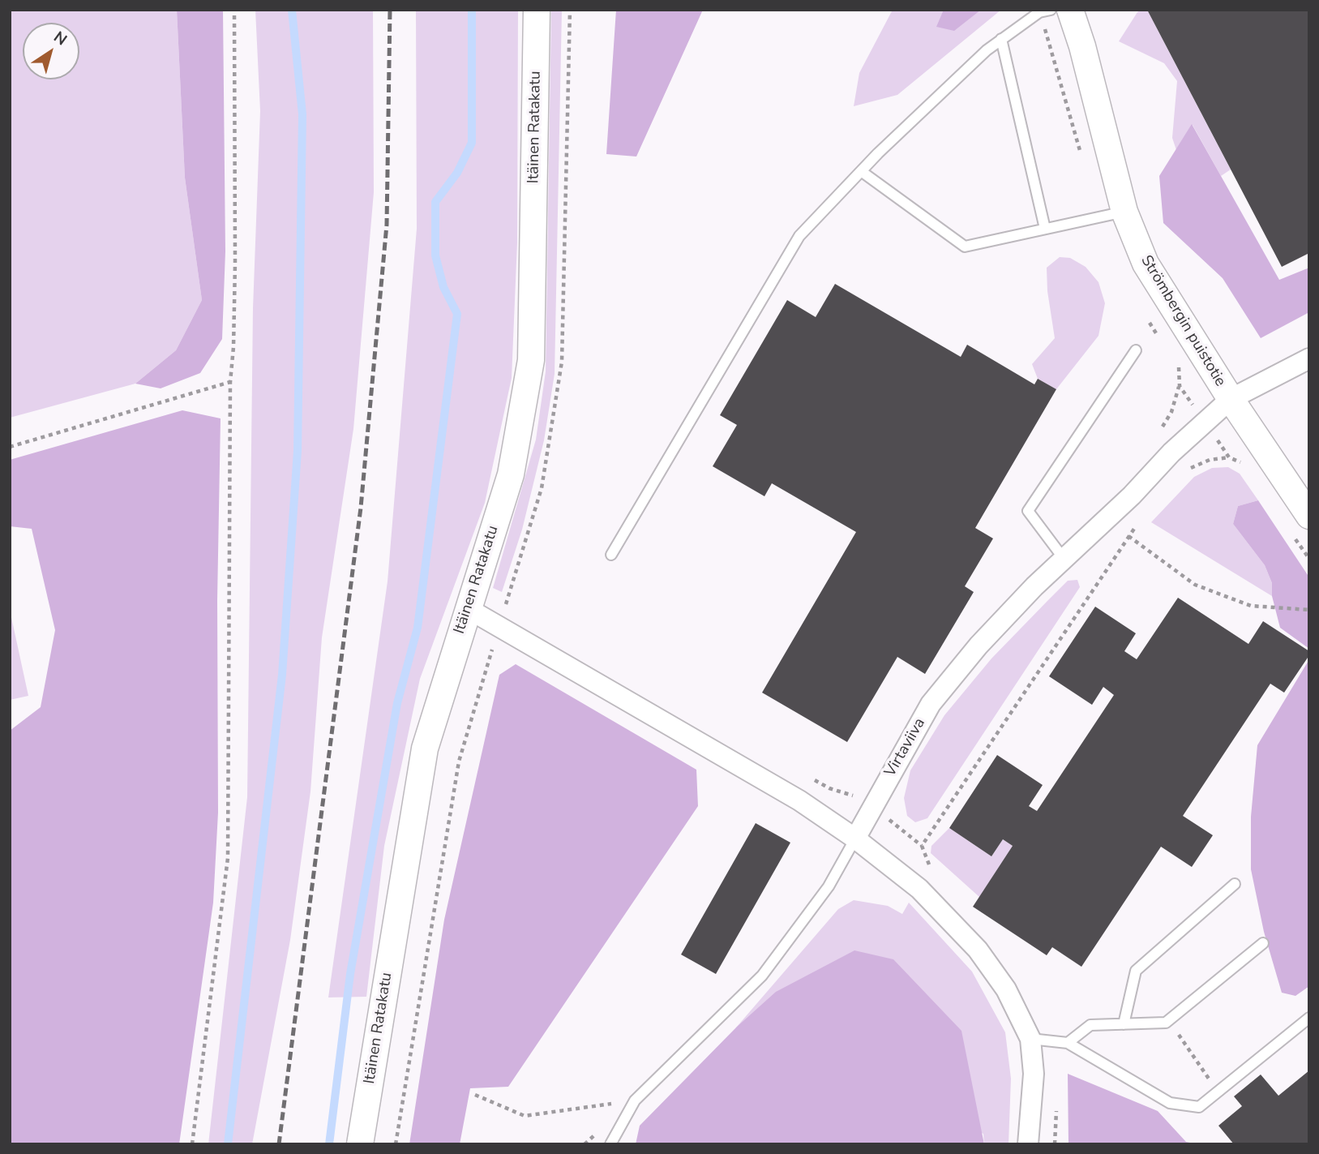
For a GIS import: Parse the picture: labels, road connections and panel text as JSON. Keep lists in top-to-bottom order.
{
  "streets": {
    "street": ["Itäinen Ratakatu", "Strömbergin puistotie", "Virtaviiva"]
  },
  "crossings": [
    ["Strömbergin puistotie", "Virtaviiva"]
  ],
  "north": "top right"
}
